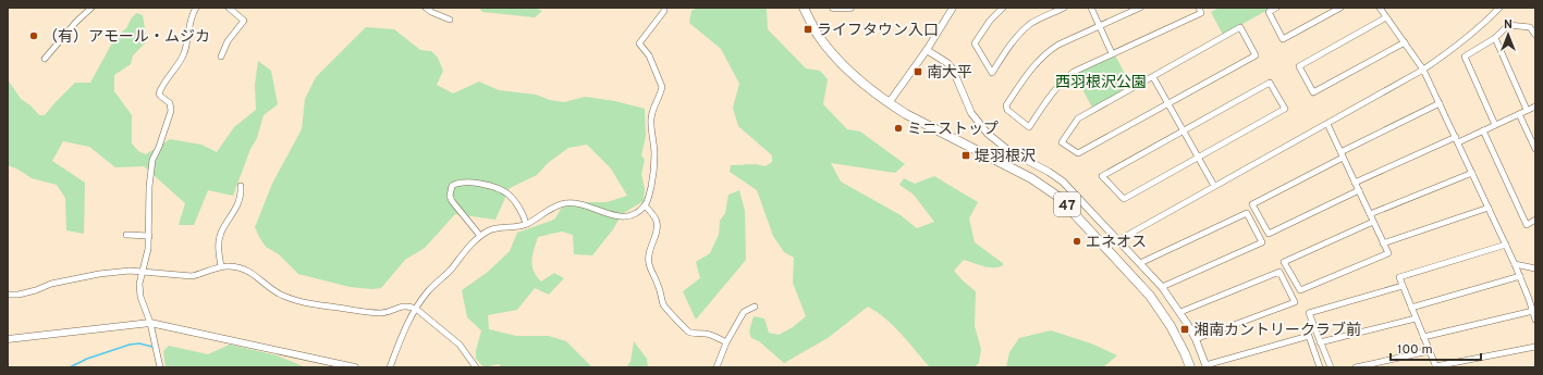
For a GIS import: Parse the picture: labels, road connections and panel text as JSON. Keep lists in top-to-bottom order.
{
  "streets": {
    "main road": ["47"]
  },
  "parks": ["西羽根沢公園"],
  "places": {
    "transit": [
      "ライフタウン入口",
      "南大平",
      "堤羽根沢",
      "湘南カントリークラブ前"
    ],
    "other": ["（有）アモール・ムジカ", "ミニストップ", "エネオス"]
  },
  "scale_bar": "100 m",
  "north": "top"
}
